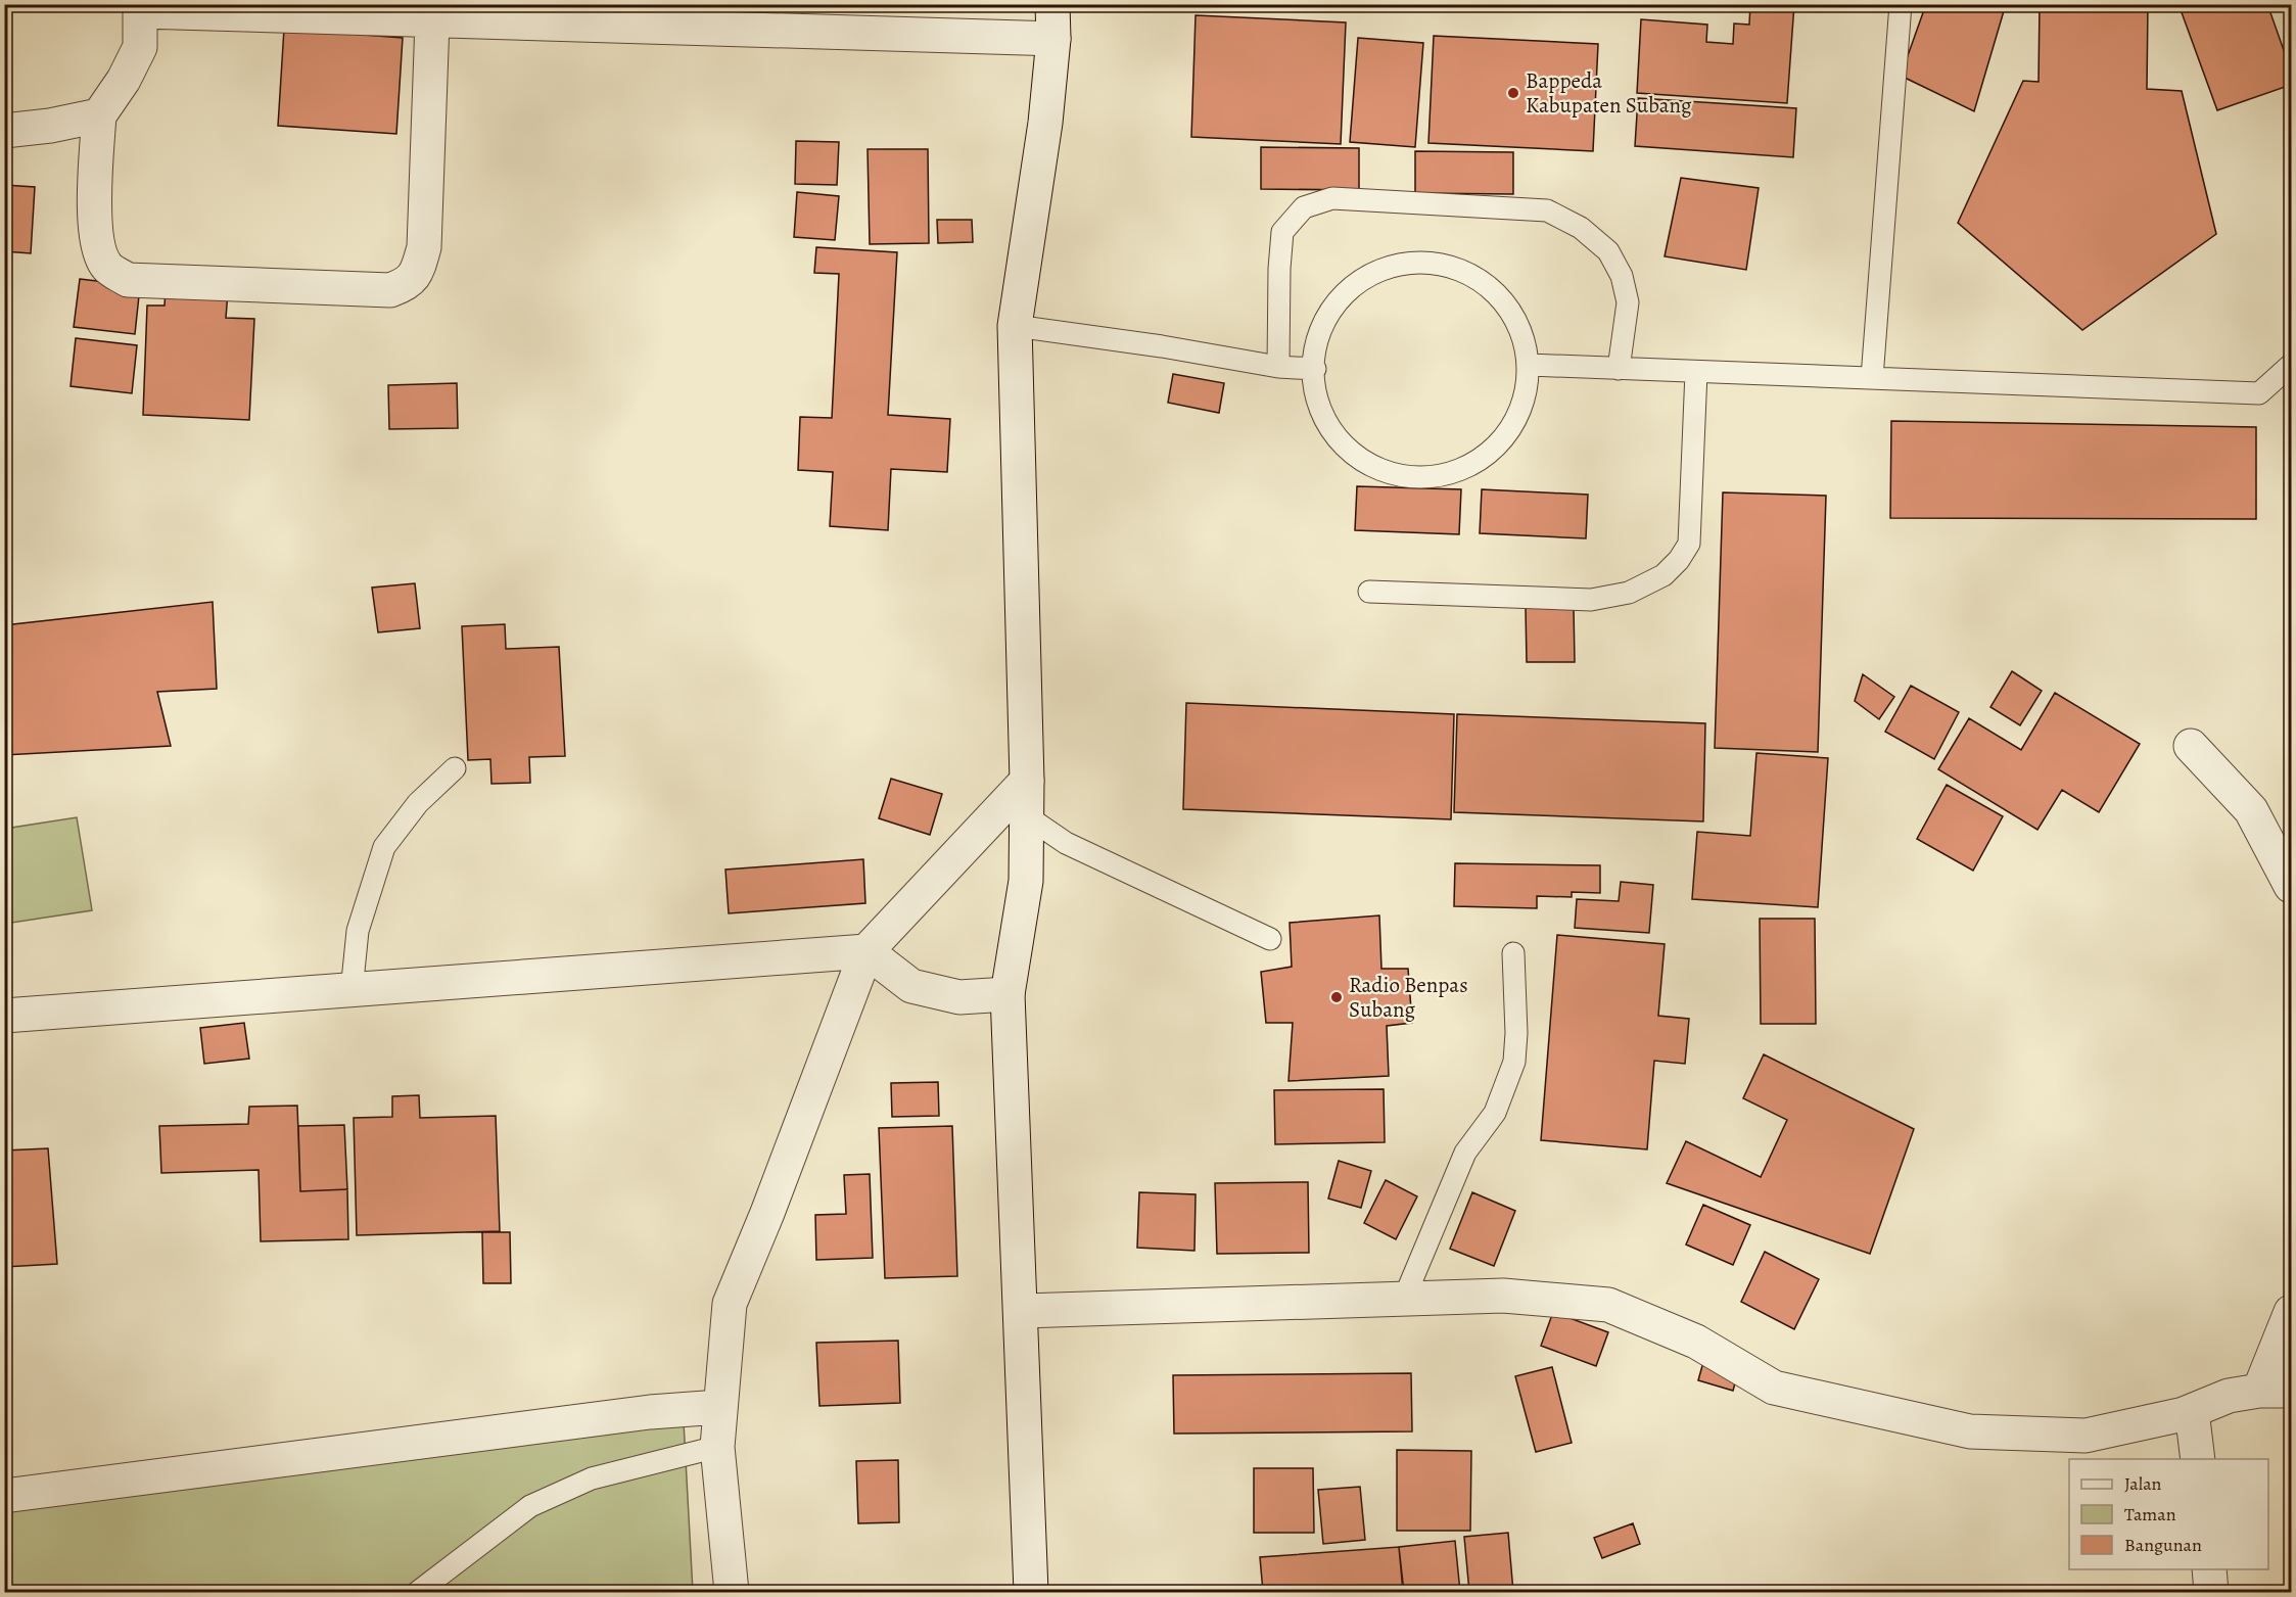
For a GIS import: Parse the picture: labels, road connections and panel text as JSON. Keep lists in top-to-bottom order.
{
  "places": ["Bappeda Kabupaten Subang", "Radio Benpas Subang"],
  "legend": ["Jalan", "Taman", "Bangunan"]
}
